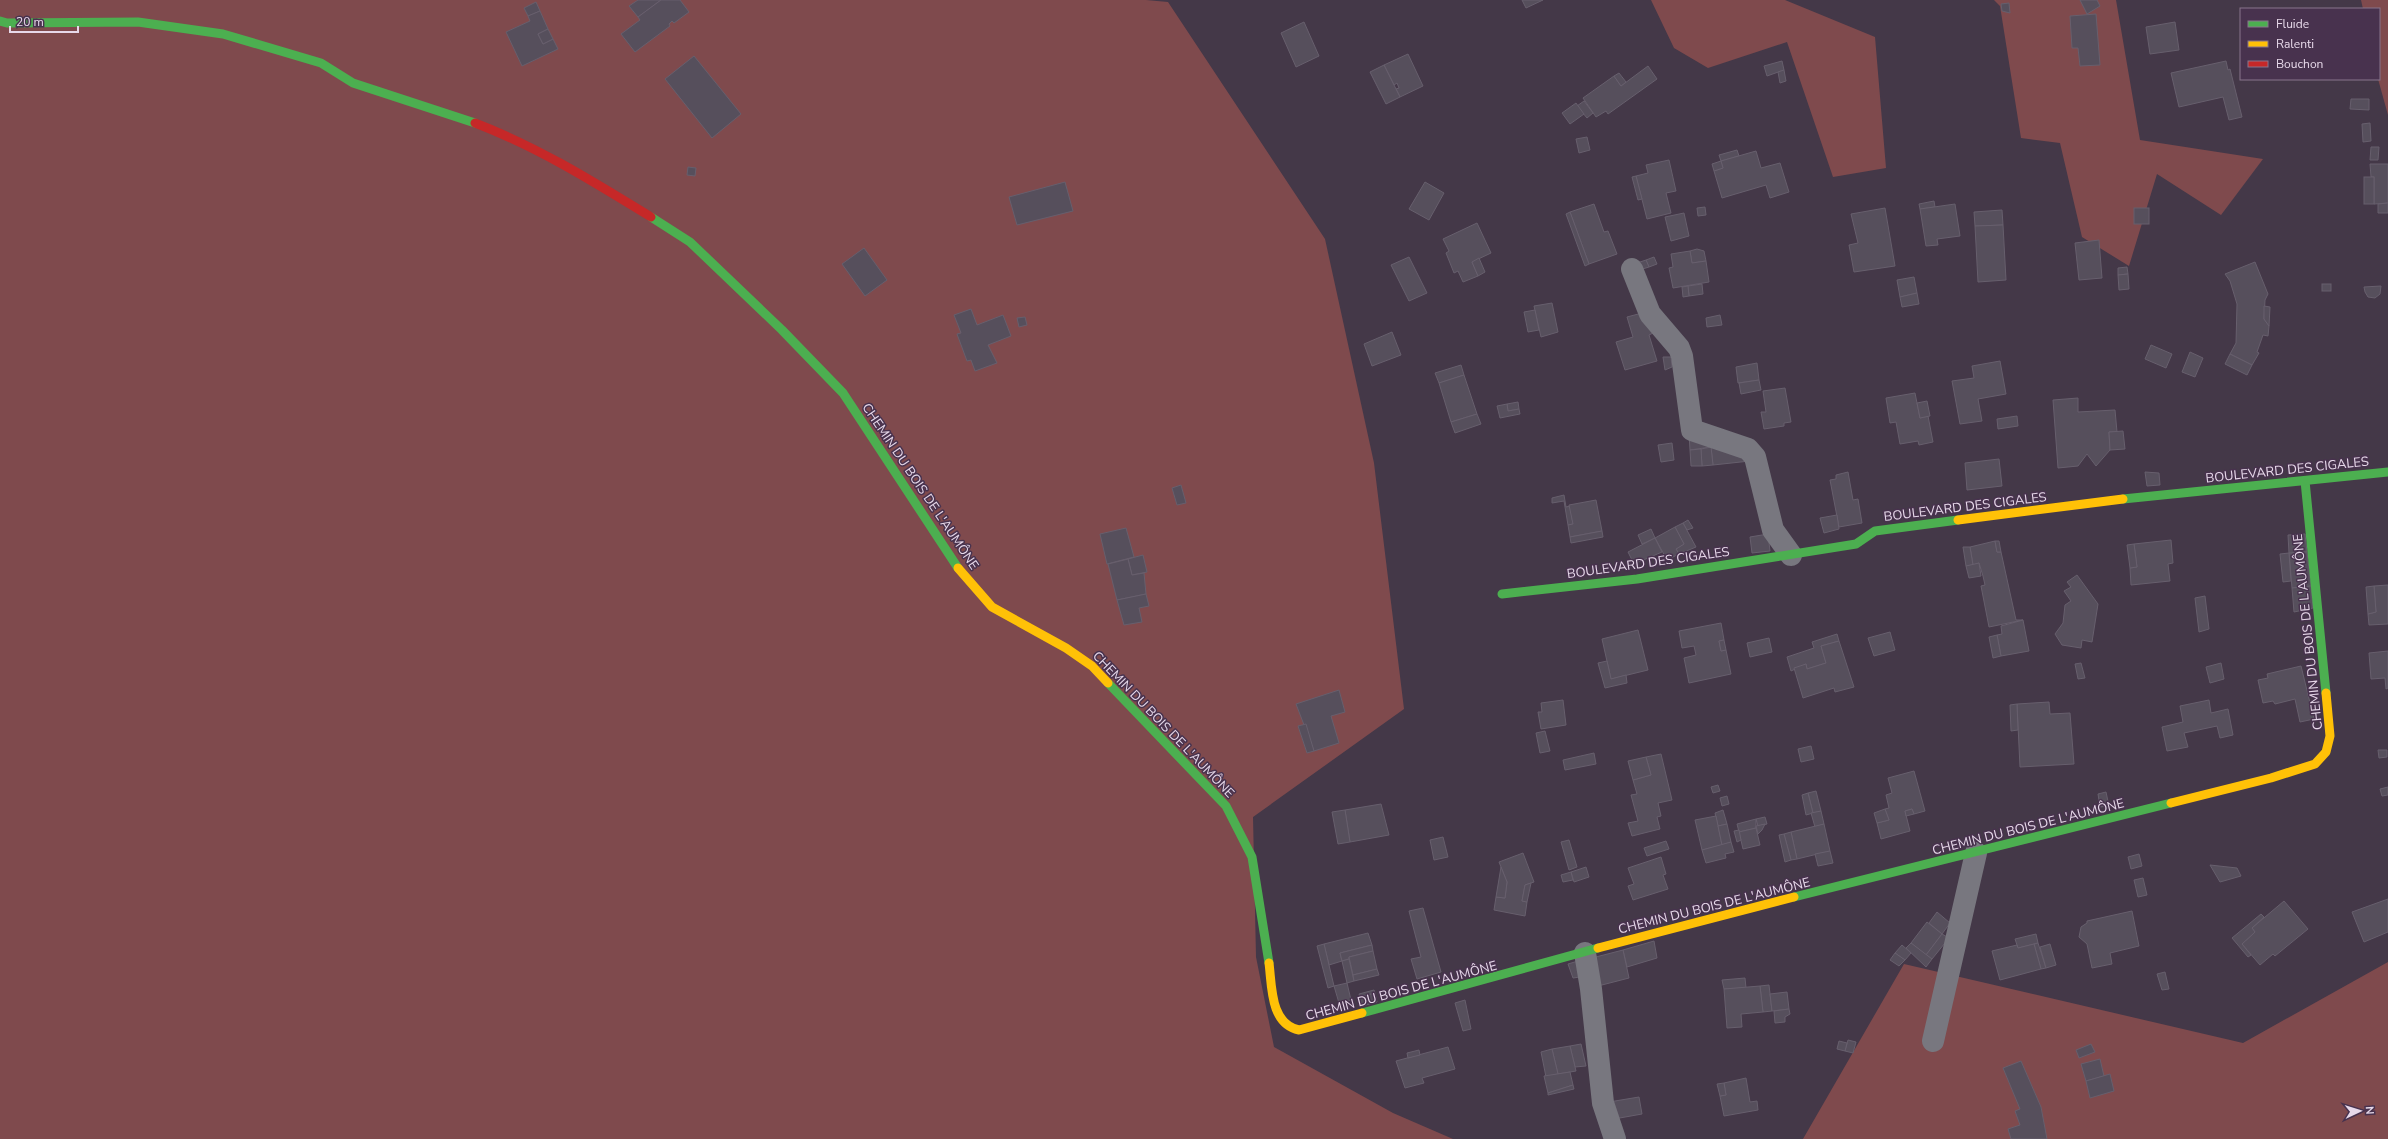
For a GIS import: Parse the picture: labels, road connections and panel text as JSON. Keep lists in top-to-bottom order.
{
  "streets": {
    "street": ["BOULEVARD DES CIGALES", "CHEMIN DU BOIS DE L'AUMÔNE"]
  },
  "crossings": [
    ["BOULEVARD DES CIGALES", "CHEMIN DU BOIS DE L'AUMÔNE"]
  ],
  "legend": ["Fluide", "Ralenti", "Bouchon"],
  "scale_bar": "20 m",
  "north": "right"
}
